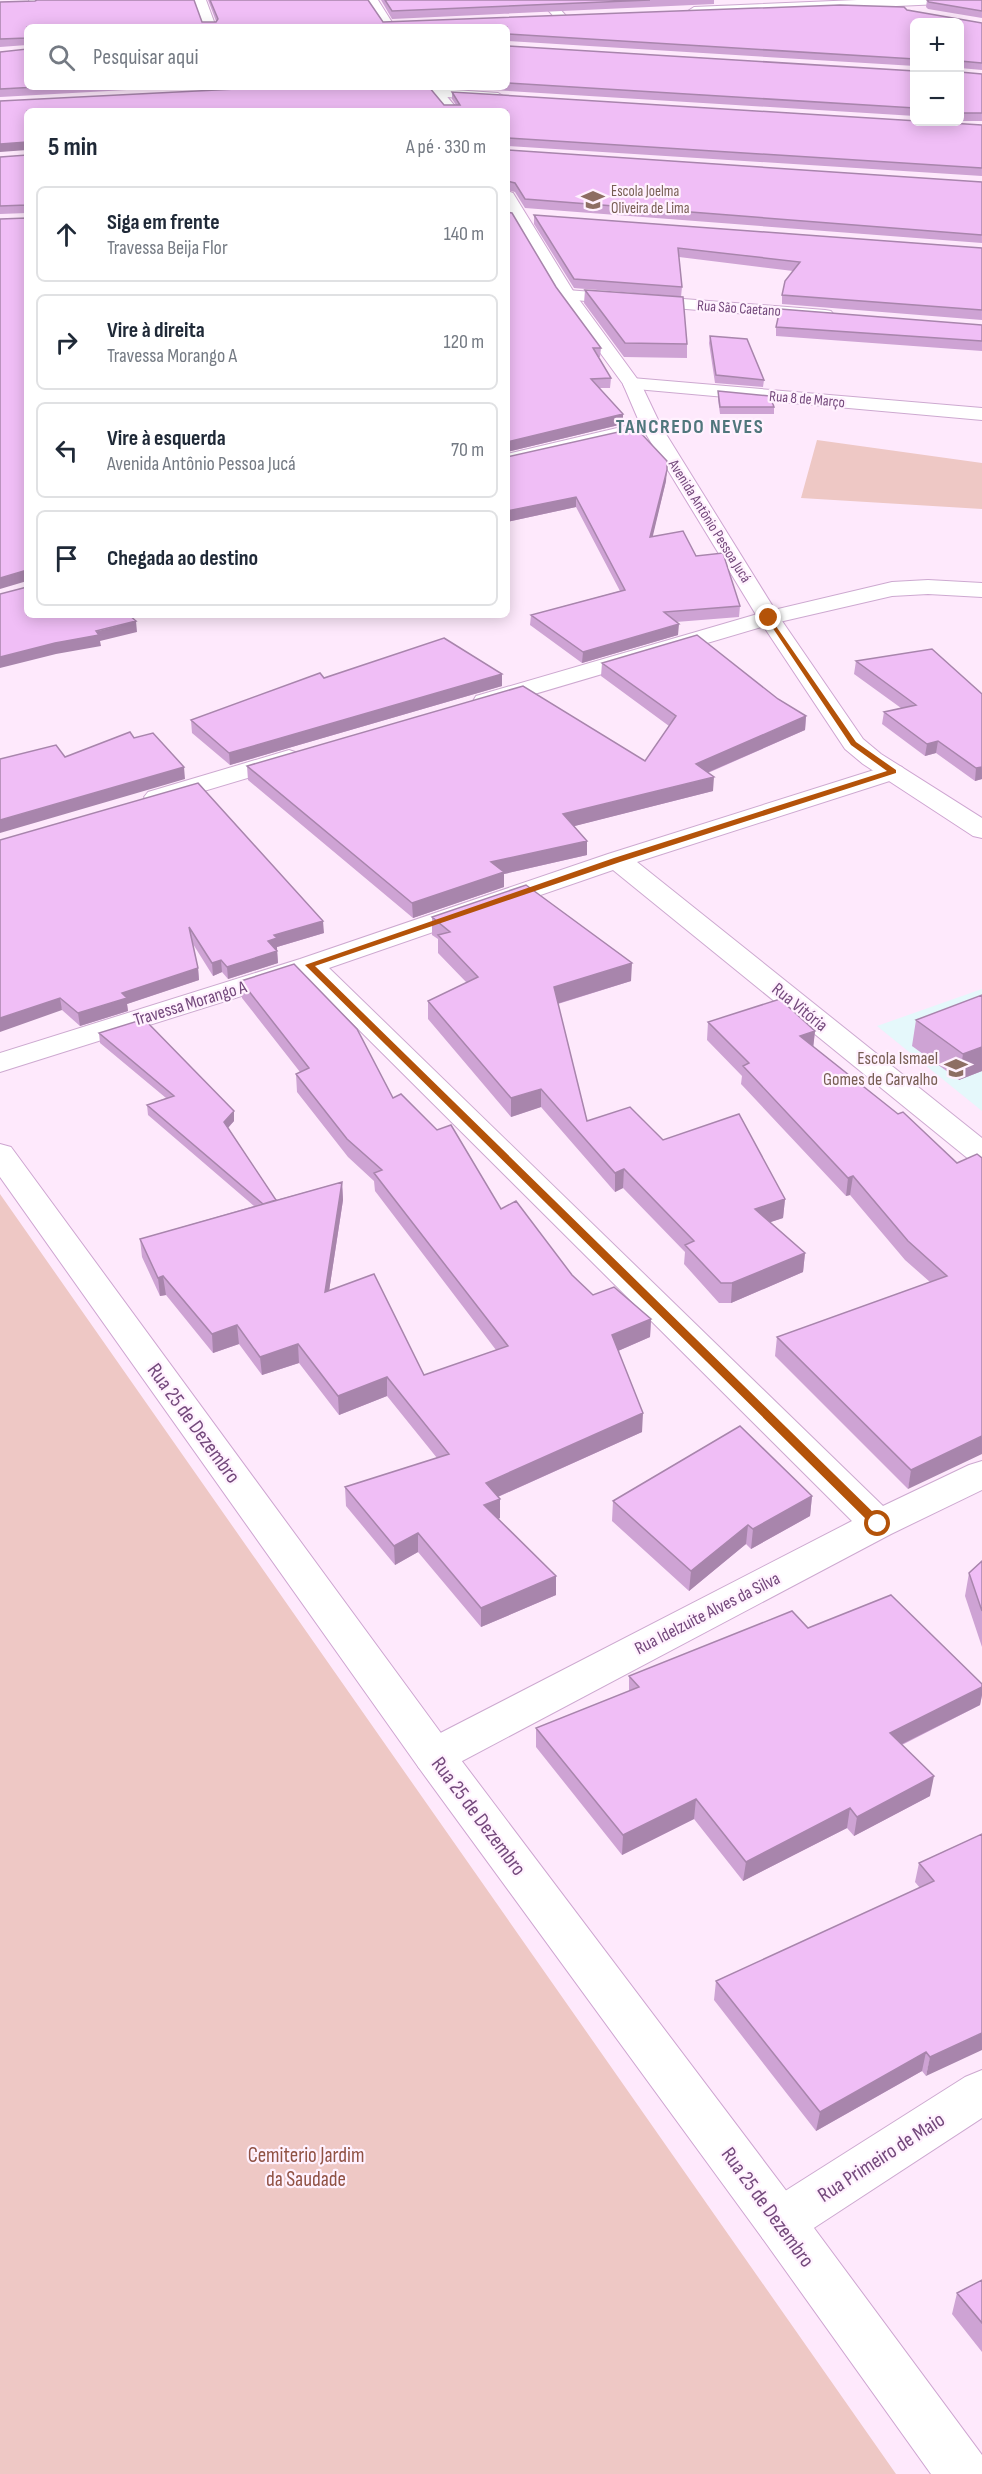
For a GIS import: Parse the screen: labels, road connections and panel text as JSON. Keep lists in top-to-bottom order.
{
  "streets": {
    "street": [
      "Rua São Caetano",
      "Rua 8 de Março",
      "Avenida Antônio Pessoa Jucá",
      "Travessa Morango A",
      "Rua Vitória",
      "Rua 25 de Dezembro",
      "Rua Idelzuite Alves da Silva",
      "Rua Primeiro de Maio"
    ]
  },
  "crossings": [
    ["Rua São Caetano", "Avenida Antônio Pessoa Jucá"],
    ["Rua 8 de Março", "Avenida Antônio Pessoa Jucá"],
    ["Avenida Antônio Pessoa Jucá", "Travessa Morango A"],
    ["Travessa Morango A", "Rua Vitória"],
    ["Rua 25 de Dezembro", "Rua Idelzuite Alves da Silva"],
    ["Rua 25 de Dezembro", "Rua Primeiro de Maio"]
  ],
  "districts": ["TANCREDO NEVES"],
  "parks": ["Cemiterio Jardim da Saudade"],
  "places": {
    "school or university": ["Escola Joelma Oliveira de Lima", "Escola Ismael Gomes de Carvalho"]
  },
  "page": {
    "map_buttons": ["+", "−"],
    "search": "Pesquisar aqui",
    "heading": ["5 min", "A pé · 330 m"],
    "list": [
      ["Siga em frente", "Travessa Beija Flor", "140 m"],
      ["Vire à direita", "Travessa Morango A", "120 m"],
      ["Vire à esquerda", "Avenida Antônio Pessoa Jucá", "70 m"],
      "Chegada ao destino"
    ]
  }
}
